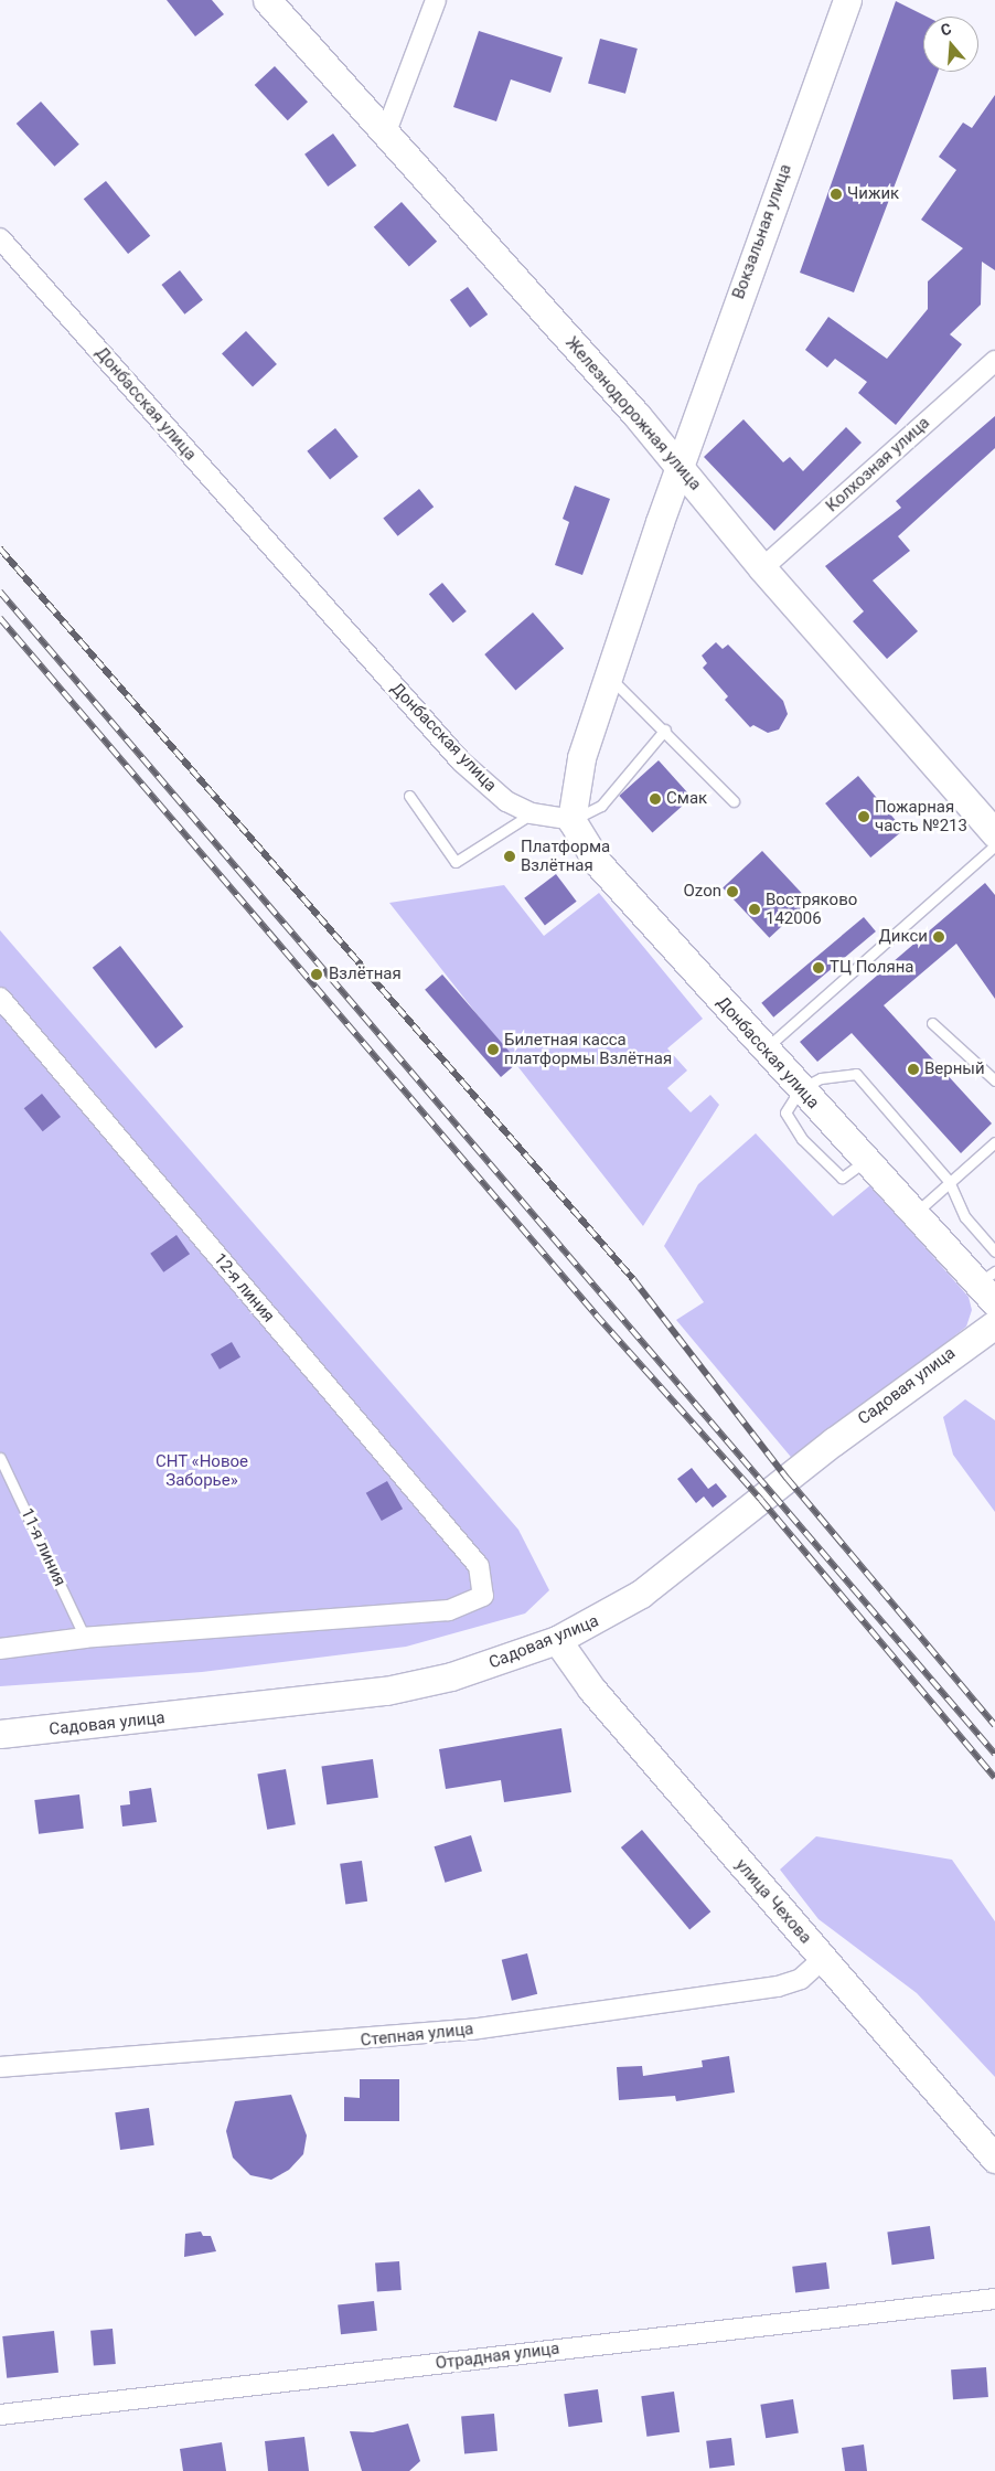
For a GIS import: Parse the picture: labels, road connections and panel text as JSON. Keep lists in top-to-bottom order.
{
  "streets": {
    "street": [
      "Вокзальная улица",
      "Донбасская улица",
      "Железнодорожная улица",
      "Колхозная улица",
      "12-я линия",
      "Садовая улица",
      "улица Чехова",
      "Степная улица",
      "Отрадная улица"
    ],
    "lane": ["11-я линия"]
  },
  "crossings": [
    ["Вокзальная улица", "Донбасская улица"],
    ["Вокзальная улица", "Железнодорожная улица"],
    ["Железнодорожная улица", "Колхозная улица"],
    ["12-я линия", "11-я линия"],
    ["Садовая улица", "улица Чехова"],
    ["улица Чехова", "Степная улица"]
  ],
  "parks": ["СНТ «Новое Заборье»"],
  "places": [
    "Чижик",
    "Смак",
    "Пожарная часть №213",
    "Платформа Взлётная",
    "Ozon",
    "Востряково 142006",
    "Дикси",
    "ТЦ Поляна",
    "Взлётная",
    "Билетная касса платформы Взлётная",
    "Верный"
  ],
  "north": "top"
}
